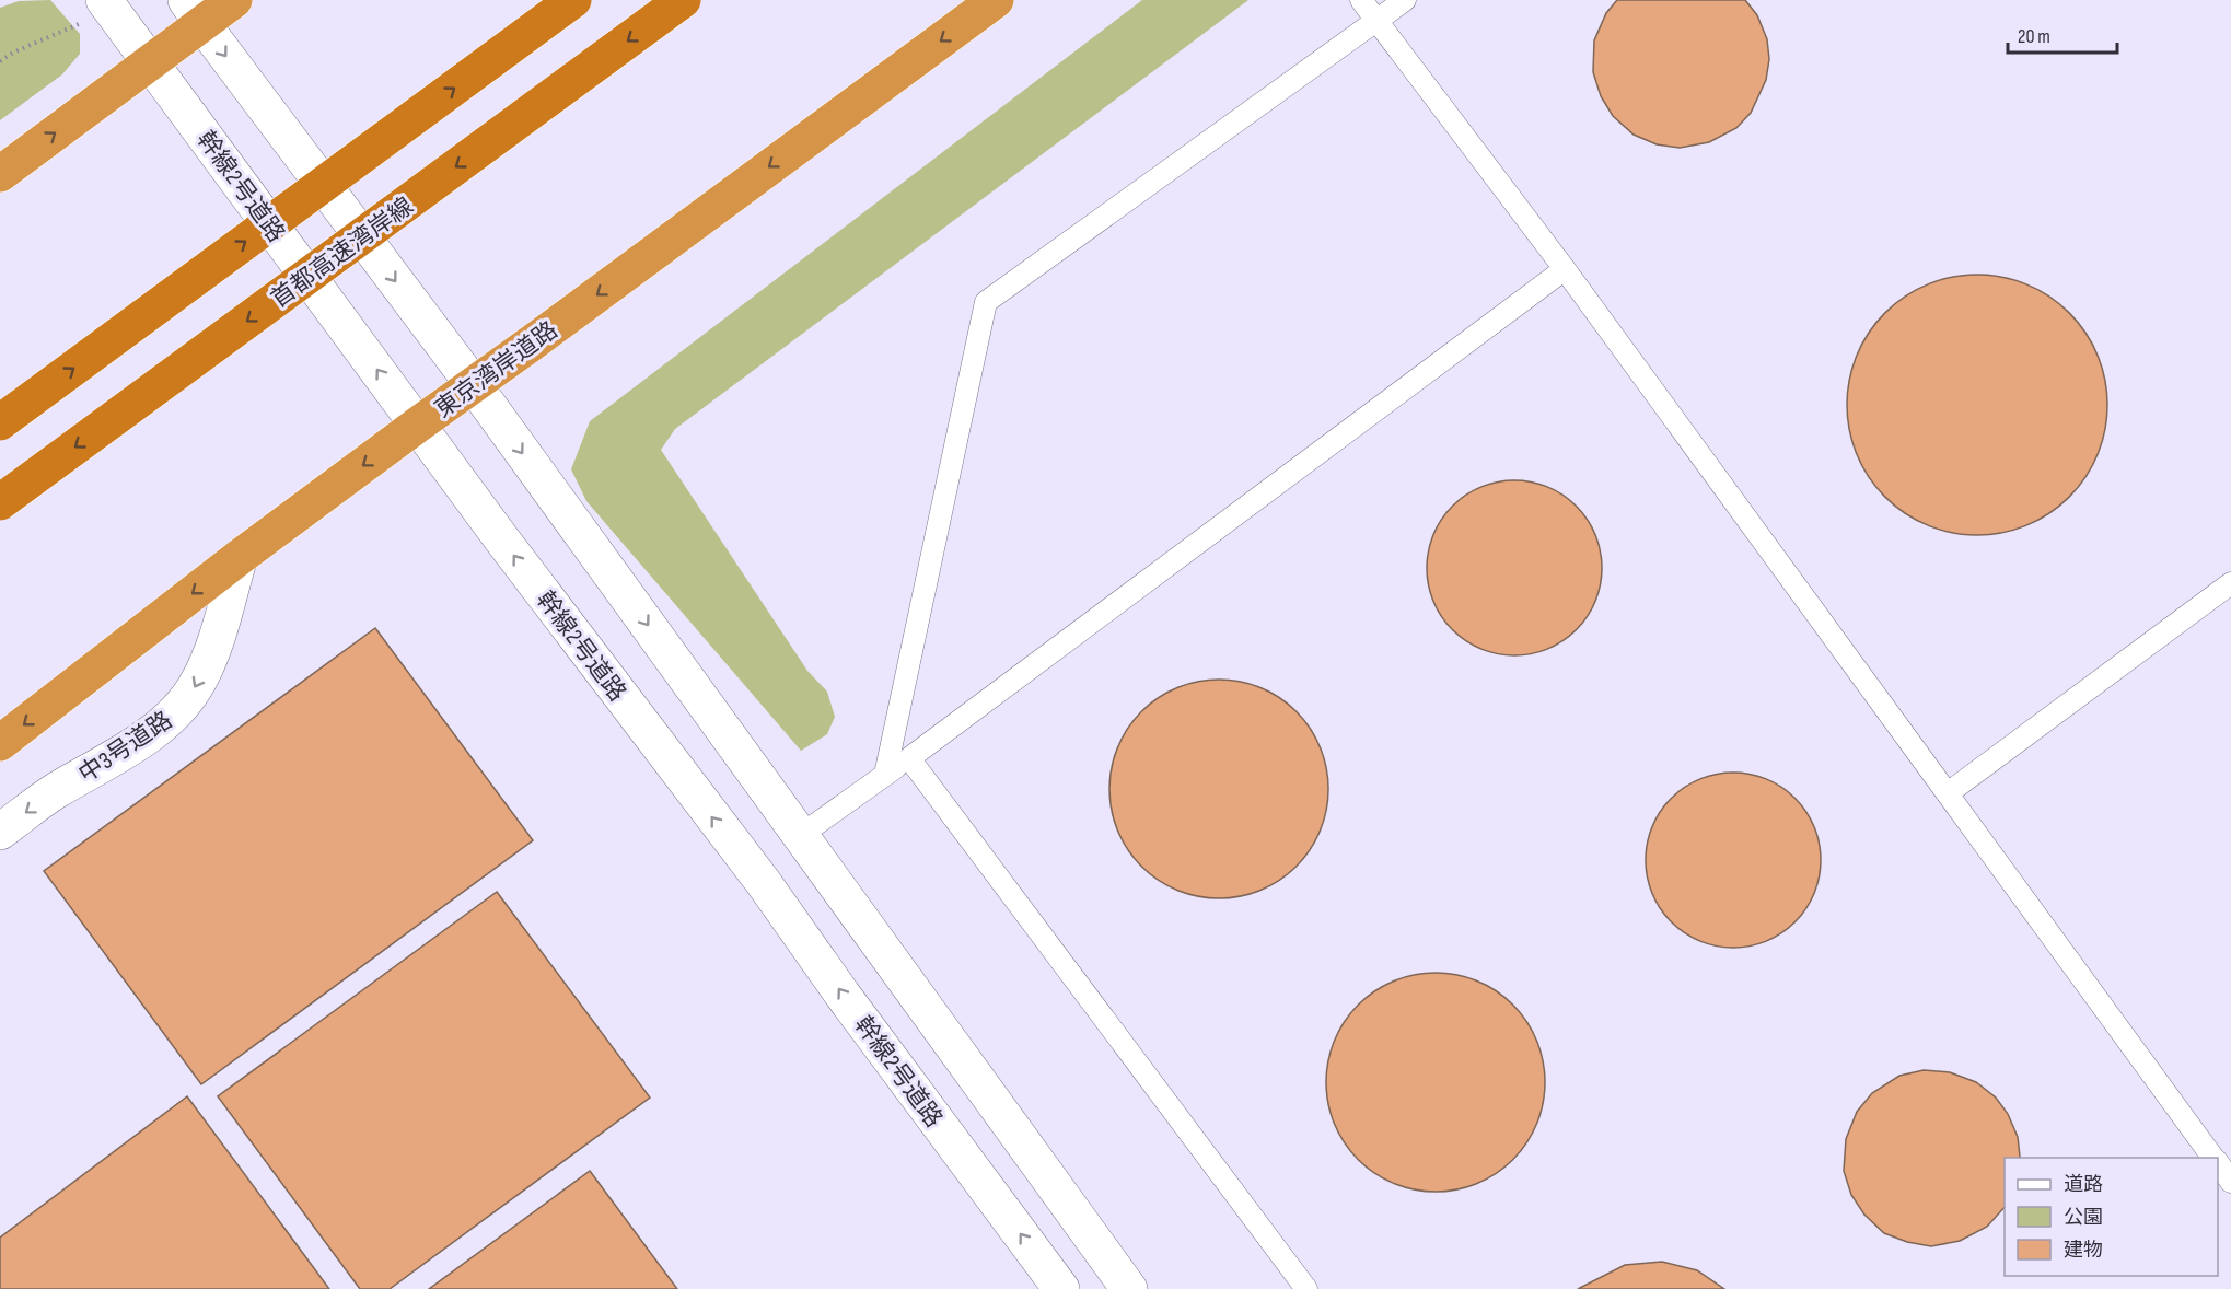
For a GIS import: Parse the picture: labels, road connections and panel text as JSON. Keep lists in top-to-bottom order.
{
  "streets": {
    "highway": ["首都高速湾岸線", "東京湾岸道路"],
    "street": ["幹線2号道路", "中3号道路"]
  },
  "crossings": [
    ["幹線2号道路", "東京湾岸道路"],
    ["東京湾岸道路", "中3号道路"]
  ],
  "one_way": ["中3号道路"],
  "legend": ["道路", "公園", "建物"],
  "scale_bar": "20 m"
}
